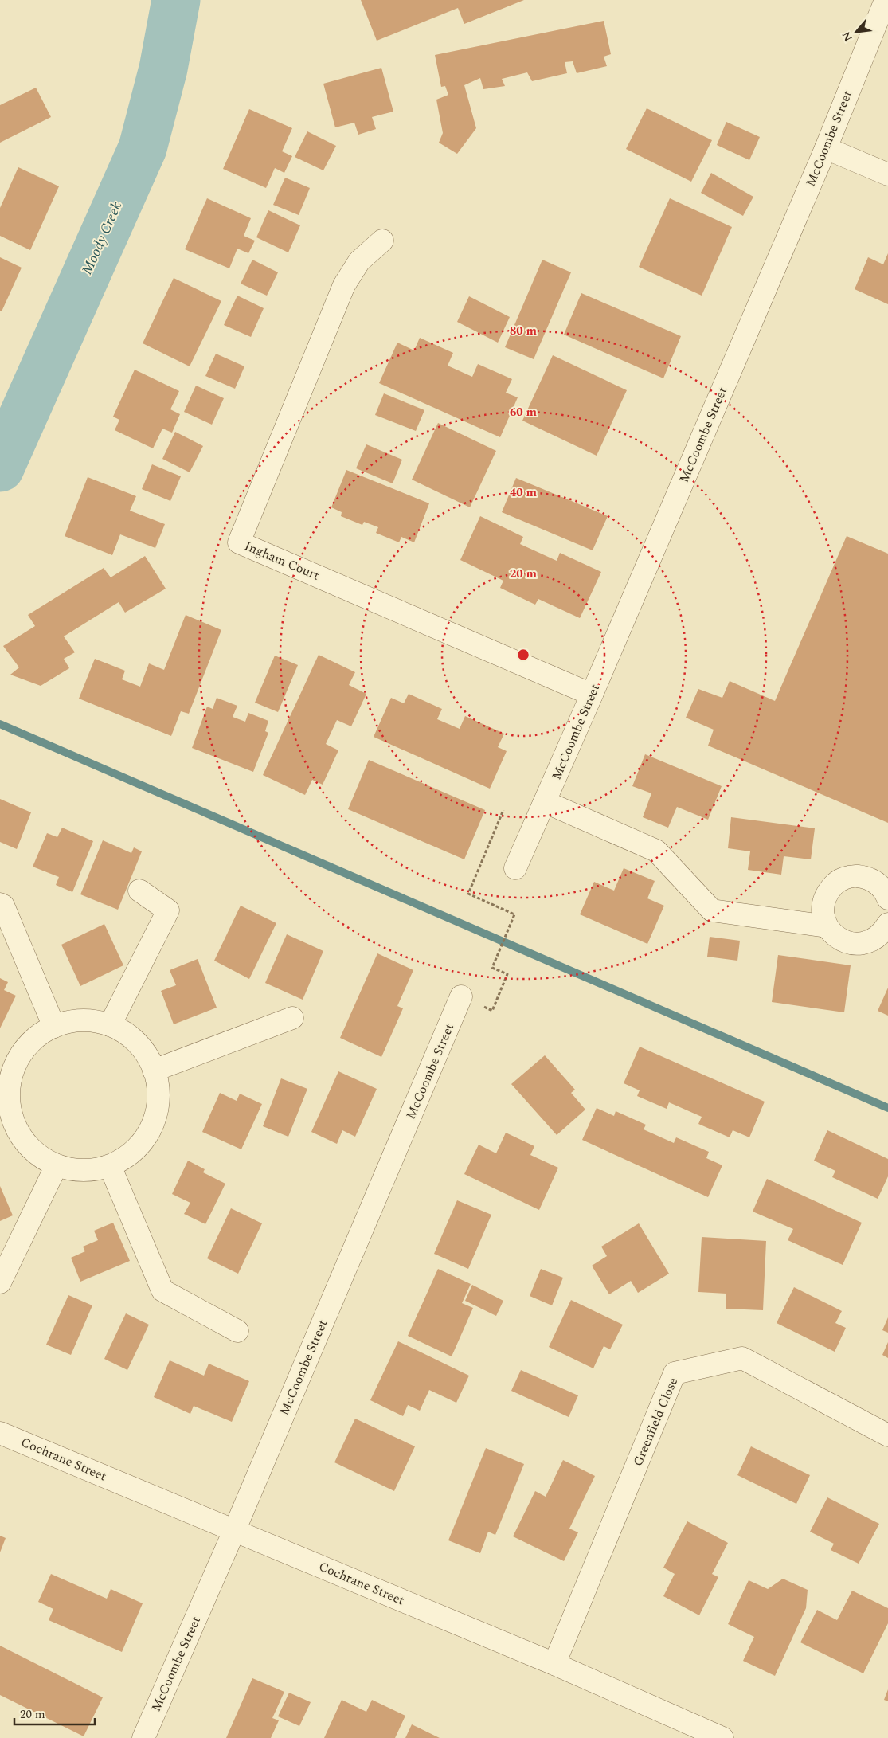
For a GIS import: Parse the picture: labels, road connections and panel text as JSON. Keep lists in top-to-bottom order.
{
  "streets": {
    "street": [
      "McCoombe Street",
      "Ingham Court",
      "Greenfield Close",
      "Cochrane Street"
    ]
  },
  "crossings": [
    ["McCoombe Street", "Ingham Court"],
    ["McCoombe Street", "Cochrane Street"],
    ["Greenfield Close", "Cochrane Street"]
  ],
  "water": ["Moody Creek"],
  "scale_bar": "20 m",
  "north": "bottom left",
  "rings": [
    "80 m",
    "60 m",
    "40 m",
    "20 m"
  ]
}
